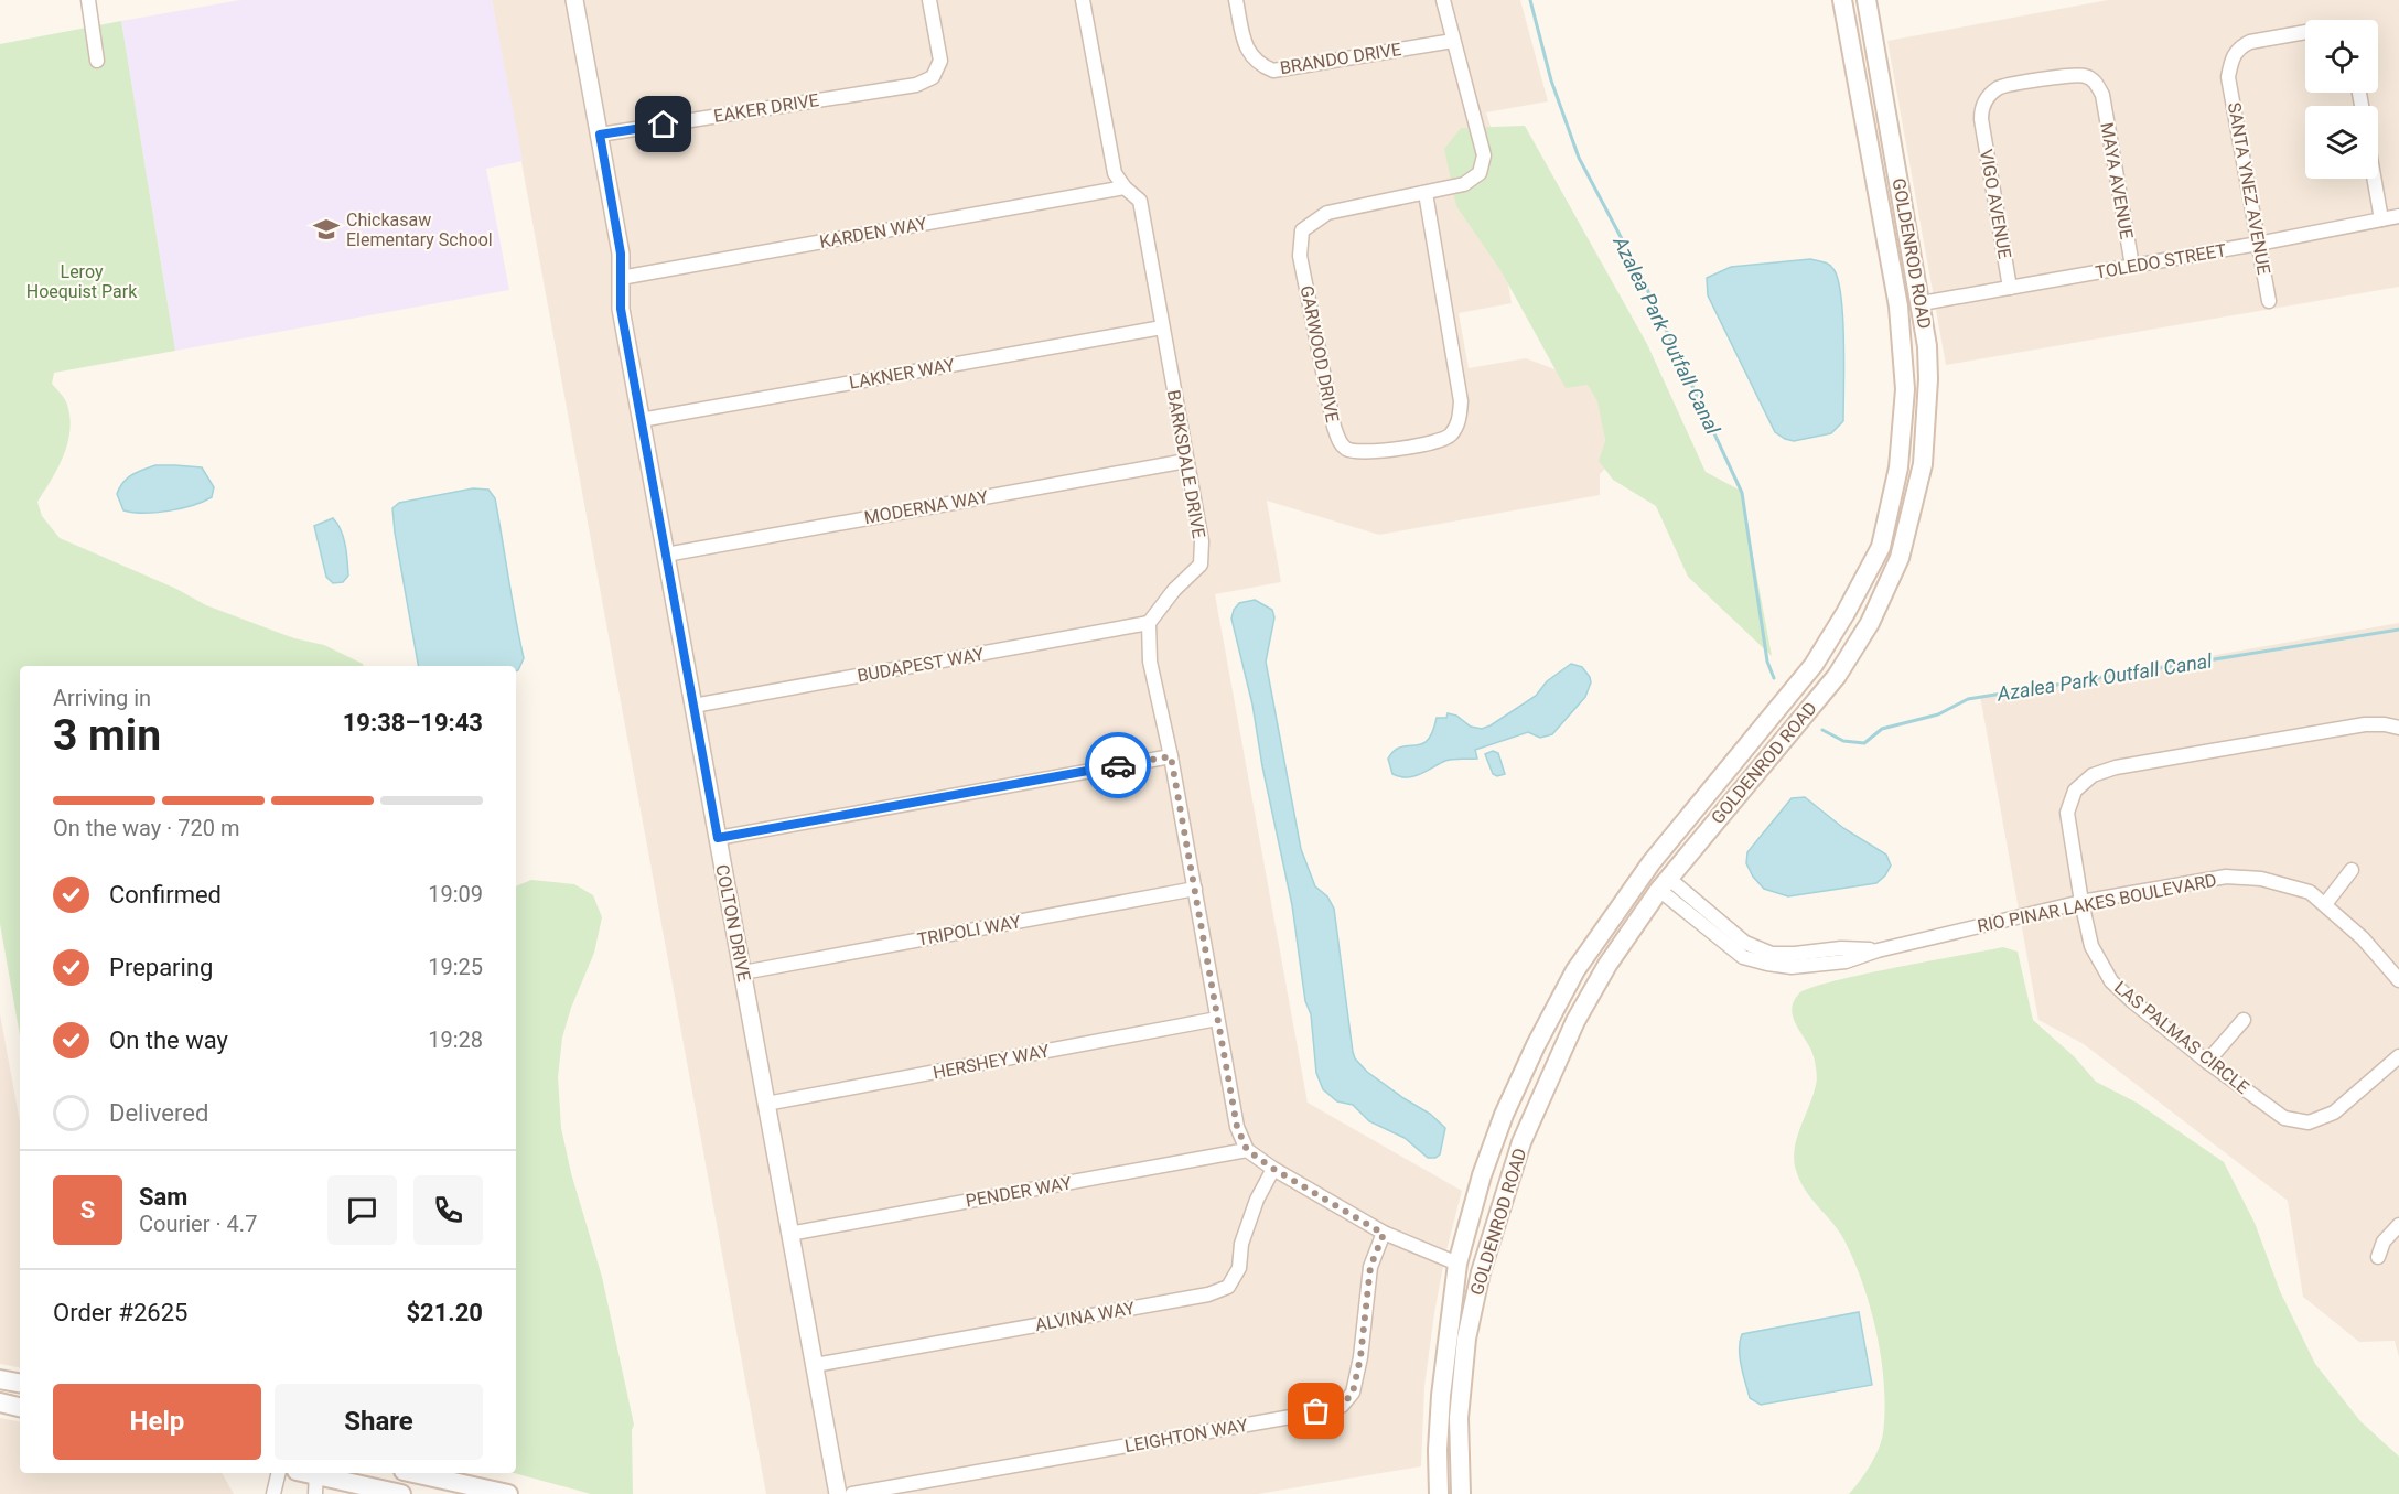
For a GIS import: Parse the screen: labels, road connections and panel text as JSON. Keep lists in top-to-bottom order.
{
  "streets": {
    "main road": ["GOLDENROD ROAD"],
    "street": [
      "BRANDO DRIVE",
      "EAKER DRIVE",
      "MAYA AVENUE",
      "SANTA YNEZ AVENUE",
      "VIGO AVENUE",
      "KARDEN WAY",
      "TOLEDO STREET",
      "GARWOOD DRIVE",
      "LAKNER WAY",
      "BARKSDALE DRIVE",
      "MODERNA WAY",
      "BUDAPEST WAY",
      "RIO PINAR LAKES BOULEVARD",
      "COLTON DRIVE",
      "TRIPOLI WAY",
      "LAS PALMAS CIRCLE",
      "HERSHEY WAY",
      "PENDER WAY",
      "ALVINA WAY",
      "LEIGHTON WAY"
    ]
  },
  "crossings": [
    ["BRANDO DRIVE", "GARWOOD DRIVE"],
    ["EAKER DRIVE", "COLTON DRIVE"],
    ["MAYA AVENUE", "VIGO AVENUE"],
    ["MAYA AVENUE", "TOLEDO STREET"],
    ["SANTA YNEZ AVENUE", "TOLEDO STREET"],
    ["VIGO AVENUE", "TOLEDO STREET"],
    ["KARDEN WAY", "BARKSDALE DRIVE"],
    ["KARDEN WAY", "COLTON DRIVE"],
    ["GOLDENROD ROAD", "TOLEDO STREET"],
    ["GOLDENROD ROAD", "RIO PINAR LAKES BOULEVARD"],
    ["LAKNER WAY", "BARKSDALE DRIVE"],
    ["LAKNER WAY", "COLTON DRIVE"],
    ["BARKSDALE DRIVE", "MODERNA WAY"],
    ["BARKSDALE DRIVE", "BUDAPEST WAY"],
    ["MODERNA WAY", "COLTON DRIVE"],
    ["BUDAPEST WAY", "COLTON DRIVE"],
    ["RIO PINAR LAKES BOULEVARD", "LAS PALMAS CIRCLE"],
    ["COLTON DRIVE", "TRIPOLI WAY"],
    ["COLTON DRIVE", "HERSHEY WAY"],
    ["COLTON DRIVE", "PENDER WAY"],
    ["COLTON DRIVE", "ALVINA WAY"]
  ],
  "water": ["Azalea Park Outfall Canal"],
  "parks": ["Leroy Hoequist Park"],
  "places": {
    "school or university": ["Chickasaw Elementary School"]
  },
  "page": {
    "heading": ["3 min", "Arriving in", "19:38–19:43"],
    "panel": [
      "Sam",
      "Courier · 4.7",
      "Order #2625",
      "$21.20"
    ],
    "bar": "On the way · 720 m",
    "list": [
      ["Confirmed", "19:09"],
      ["Preparing", "19:25"],
      ["On the way", "19:28"],
      "Delivered"
    ],
    "round": "S",
    "buttons": ["Help", "Share"]
  }
}
